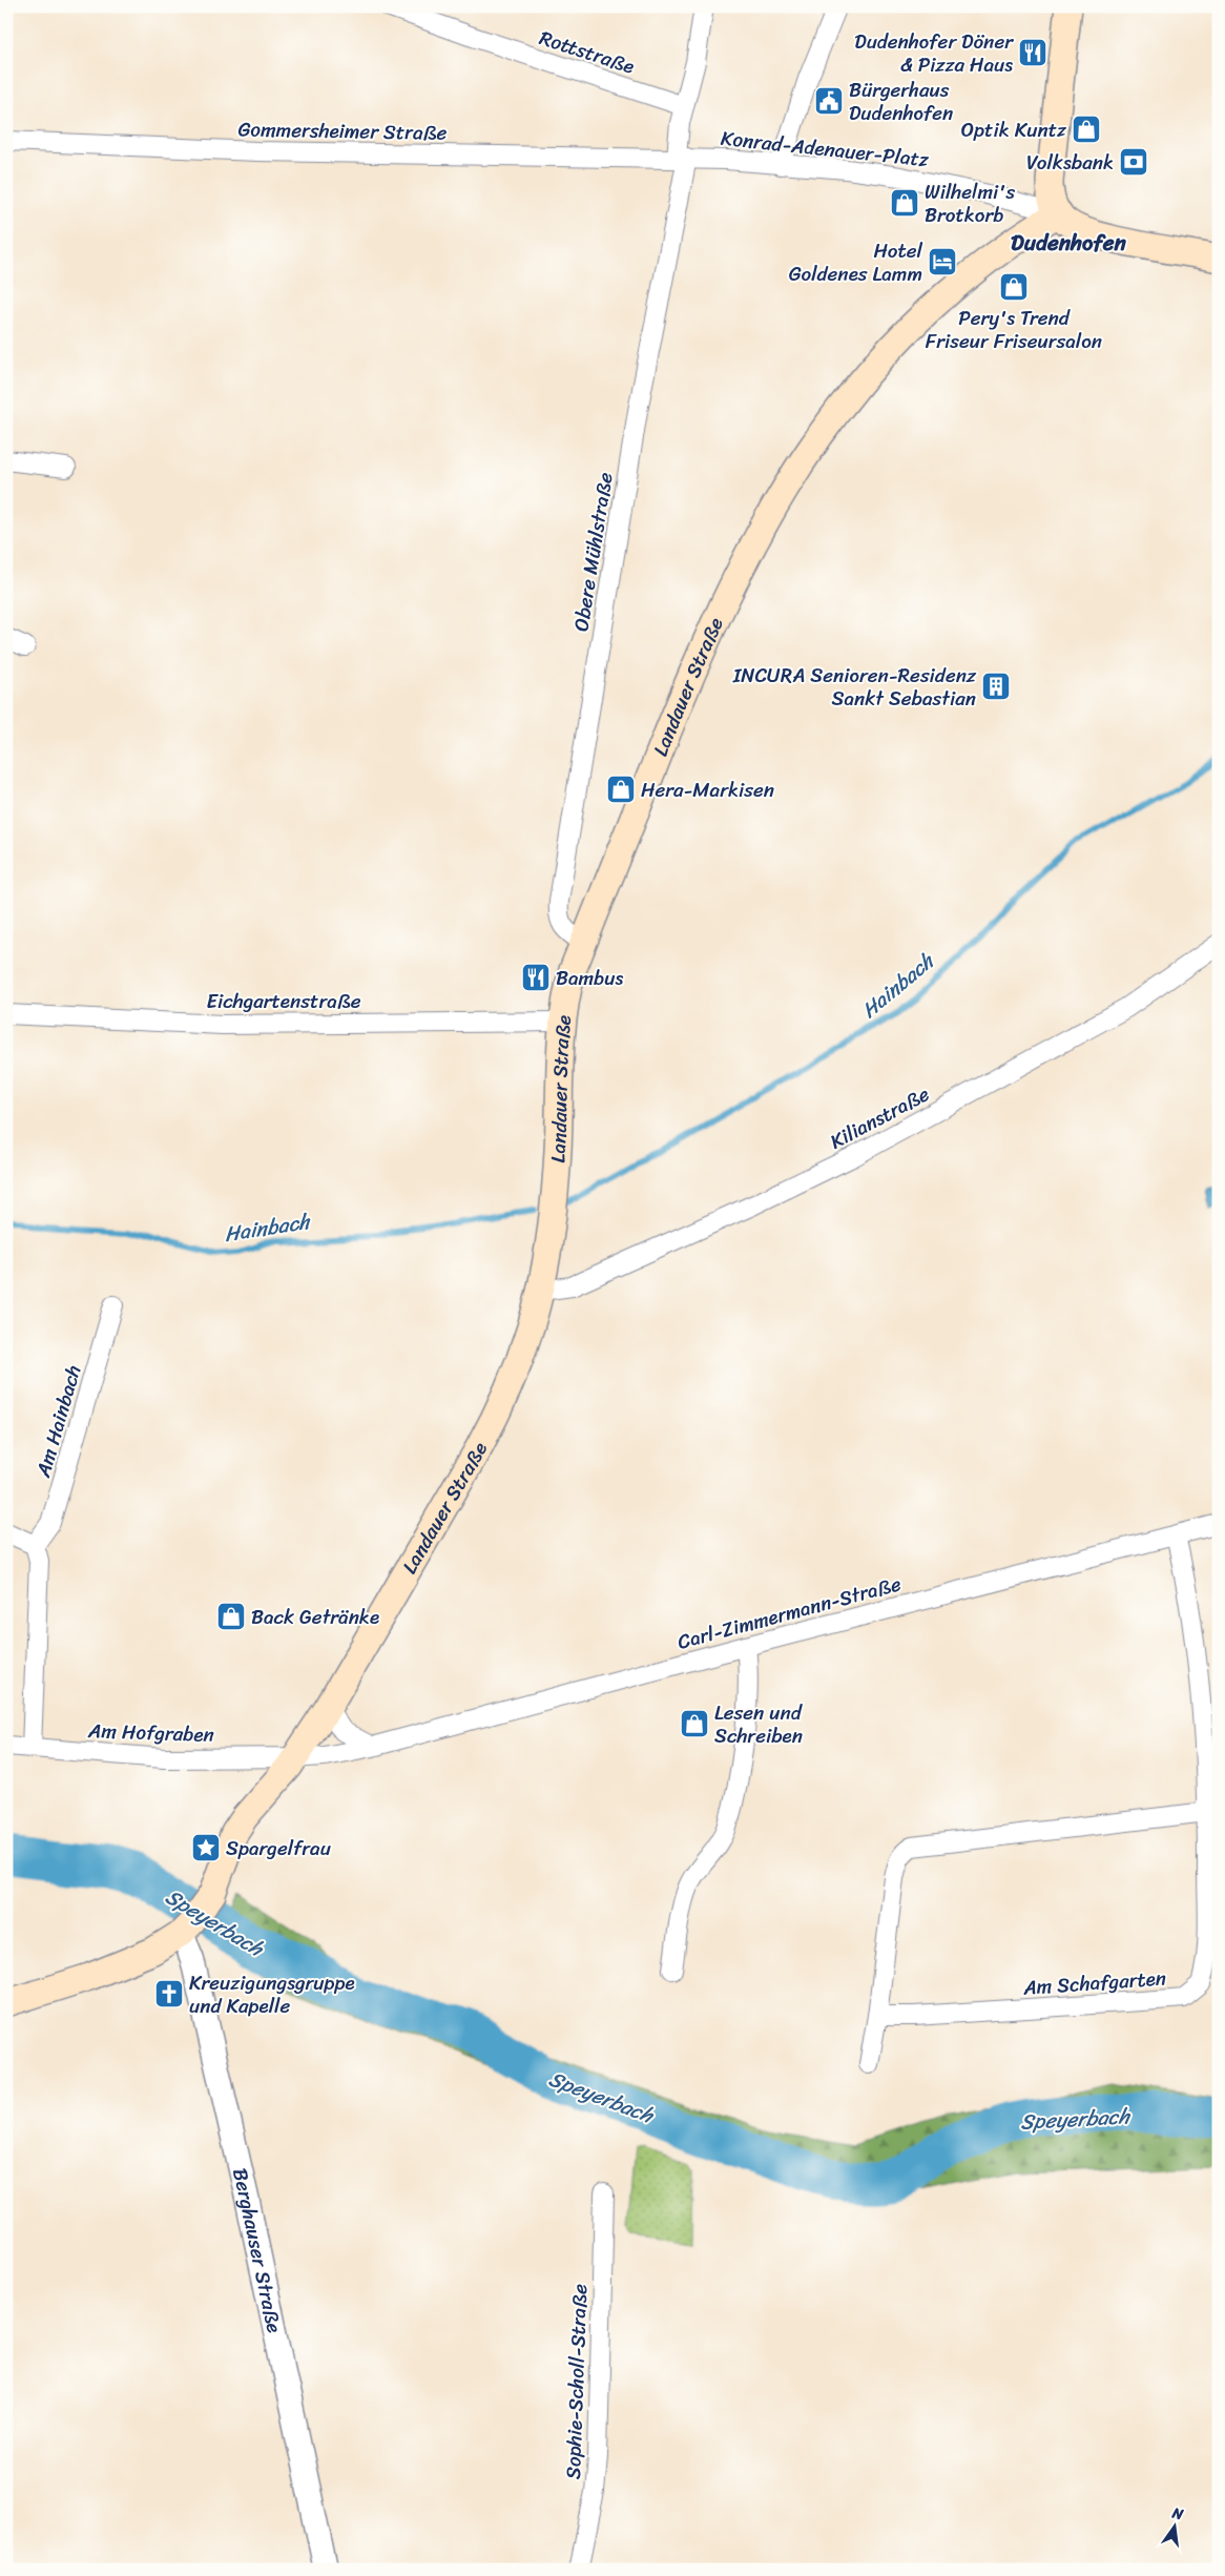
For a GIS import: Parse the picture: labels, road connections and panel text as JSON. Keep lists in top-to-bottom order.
{
  "streets": {
    "main road": ["Landauer Straße"],
    "street": [
      "Rottstraße",
      "Gommersheimer Straße",
      "Konrad-Adenauer-Platz",
      "Obere Mühlstraße",
      "Eichgartenstraße",
      "Kilianstraße",
      "Am Hainbach",
      "Carl-Zimmermann-Straße",
      "Am Hofgraben",
      "Am Schafgarten",
      "Berghauser Straße",
      "Sophie-Scholl-Straße"
    ]
  },
  "crossings": [
    ["Rottstraße", "Obere Mühlstraße"],
    ["Gommersheimer Straße", "Konrad-Adenauer-Platz"],
    ["Gommersheimer Straße", "Obere Mühlstraße"],
    ["Konrad-Adenauer-Platz", "Obere Mühlstraße"],
    ["Konrad-Adenauer-Platz", "Landauer Straße"],
    ["Obere Mühlstraße", "Landauer Straße"],
    ["Landauer Straße", "Eichgartenstraße"],
    ["Landauer Straße", "Kilianstraße"],
    ["Landauer Straße", "Carl-Zimmermann-Straße"],
    ["Landauer Straße", "Am Hofgraben"],
    ["Landauer Straße", "Berghauser Straße"],
    ["Carl-Zimmermann-Straße", "Am Hofgraben"],
    ["Carl-Zimmermann-Straße", "Am Schafgarten"]
  ],
  "districts": ["Dudenhofen"],
  "water": ["Hainbach", "Speyerbach"],
  "places": {
    "restaurant": ["Dudenhofer Döner & Pizza Haus", "Bambus"],
    "public building": ["Bürgerhaus Dudenhofen"],
    "shop": [
      "Optik Kuntz",
      "Wilhelmi's Brotkorb",
      "Pery's Trend Friseur Friseursalon",
      "Hera-Markisen",
      "Back Getränke",
      "Lesen und Schreiben"
    ],
    "bank": ["Volksbank"],
    "hotel": ["Hotel Goldenes Lamm"],
    "building": ["INCURA Senioren-Residenz Sankt Sebastian"],
    "place": ["Spargelfrau"],
    "church": ["Kreuzigungsgruppe und Kapelle"]
  },
  "north": "top"
}
